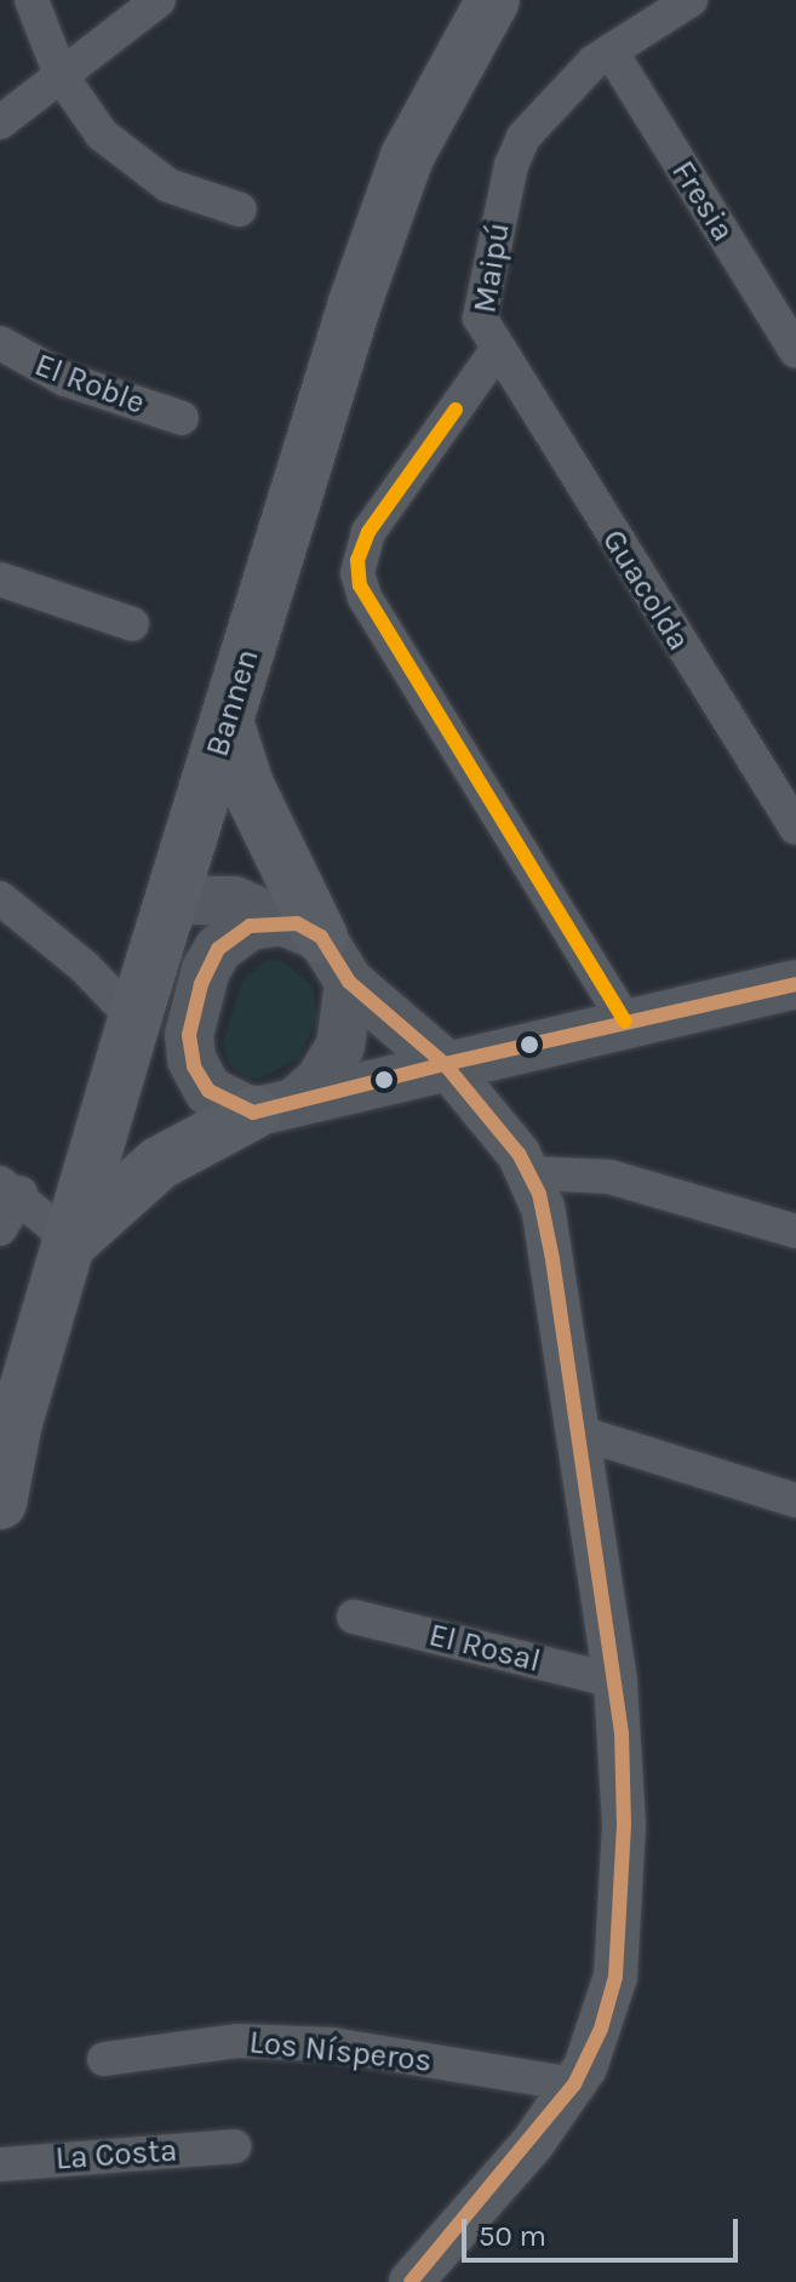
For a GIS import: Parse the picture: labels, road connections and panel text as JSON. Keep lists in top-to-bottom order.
{
  "streets": {
    "main road": ["Bannen"],
    "street": [
      "Fresia",
      "Maipú",
      "El Roble",
      "Guacolda",
      "El Rosal",
      "Los Nísperos",
      "La Costa"
    ]
  },
  "crossings": [
    ["Fresia", "Maipú"],
    ["Maipú", "Guacolda"]
  ],
  "scale_bar": "50 m"
}
